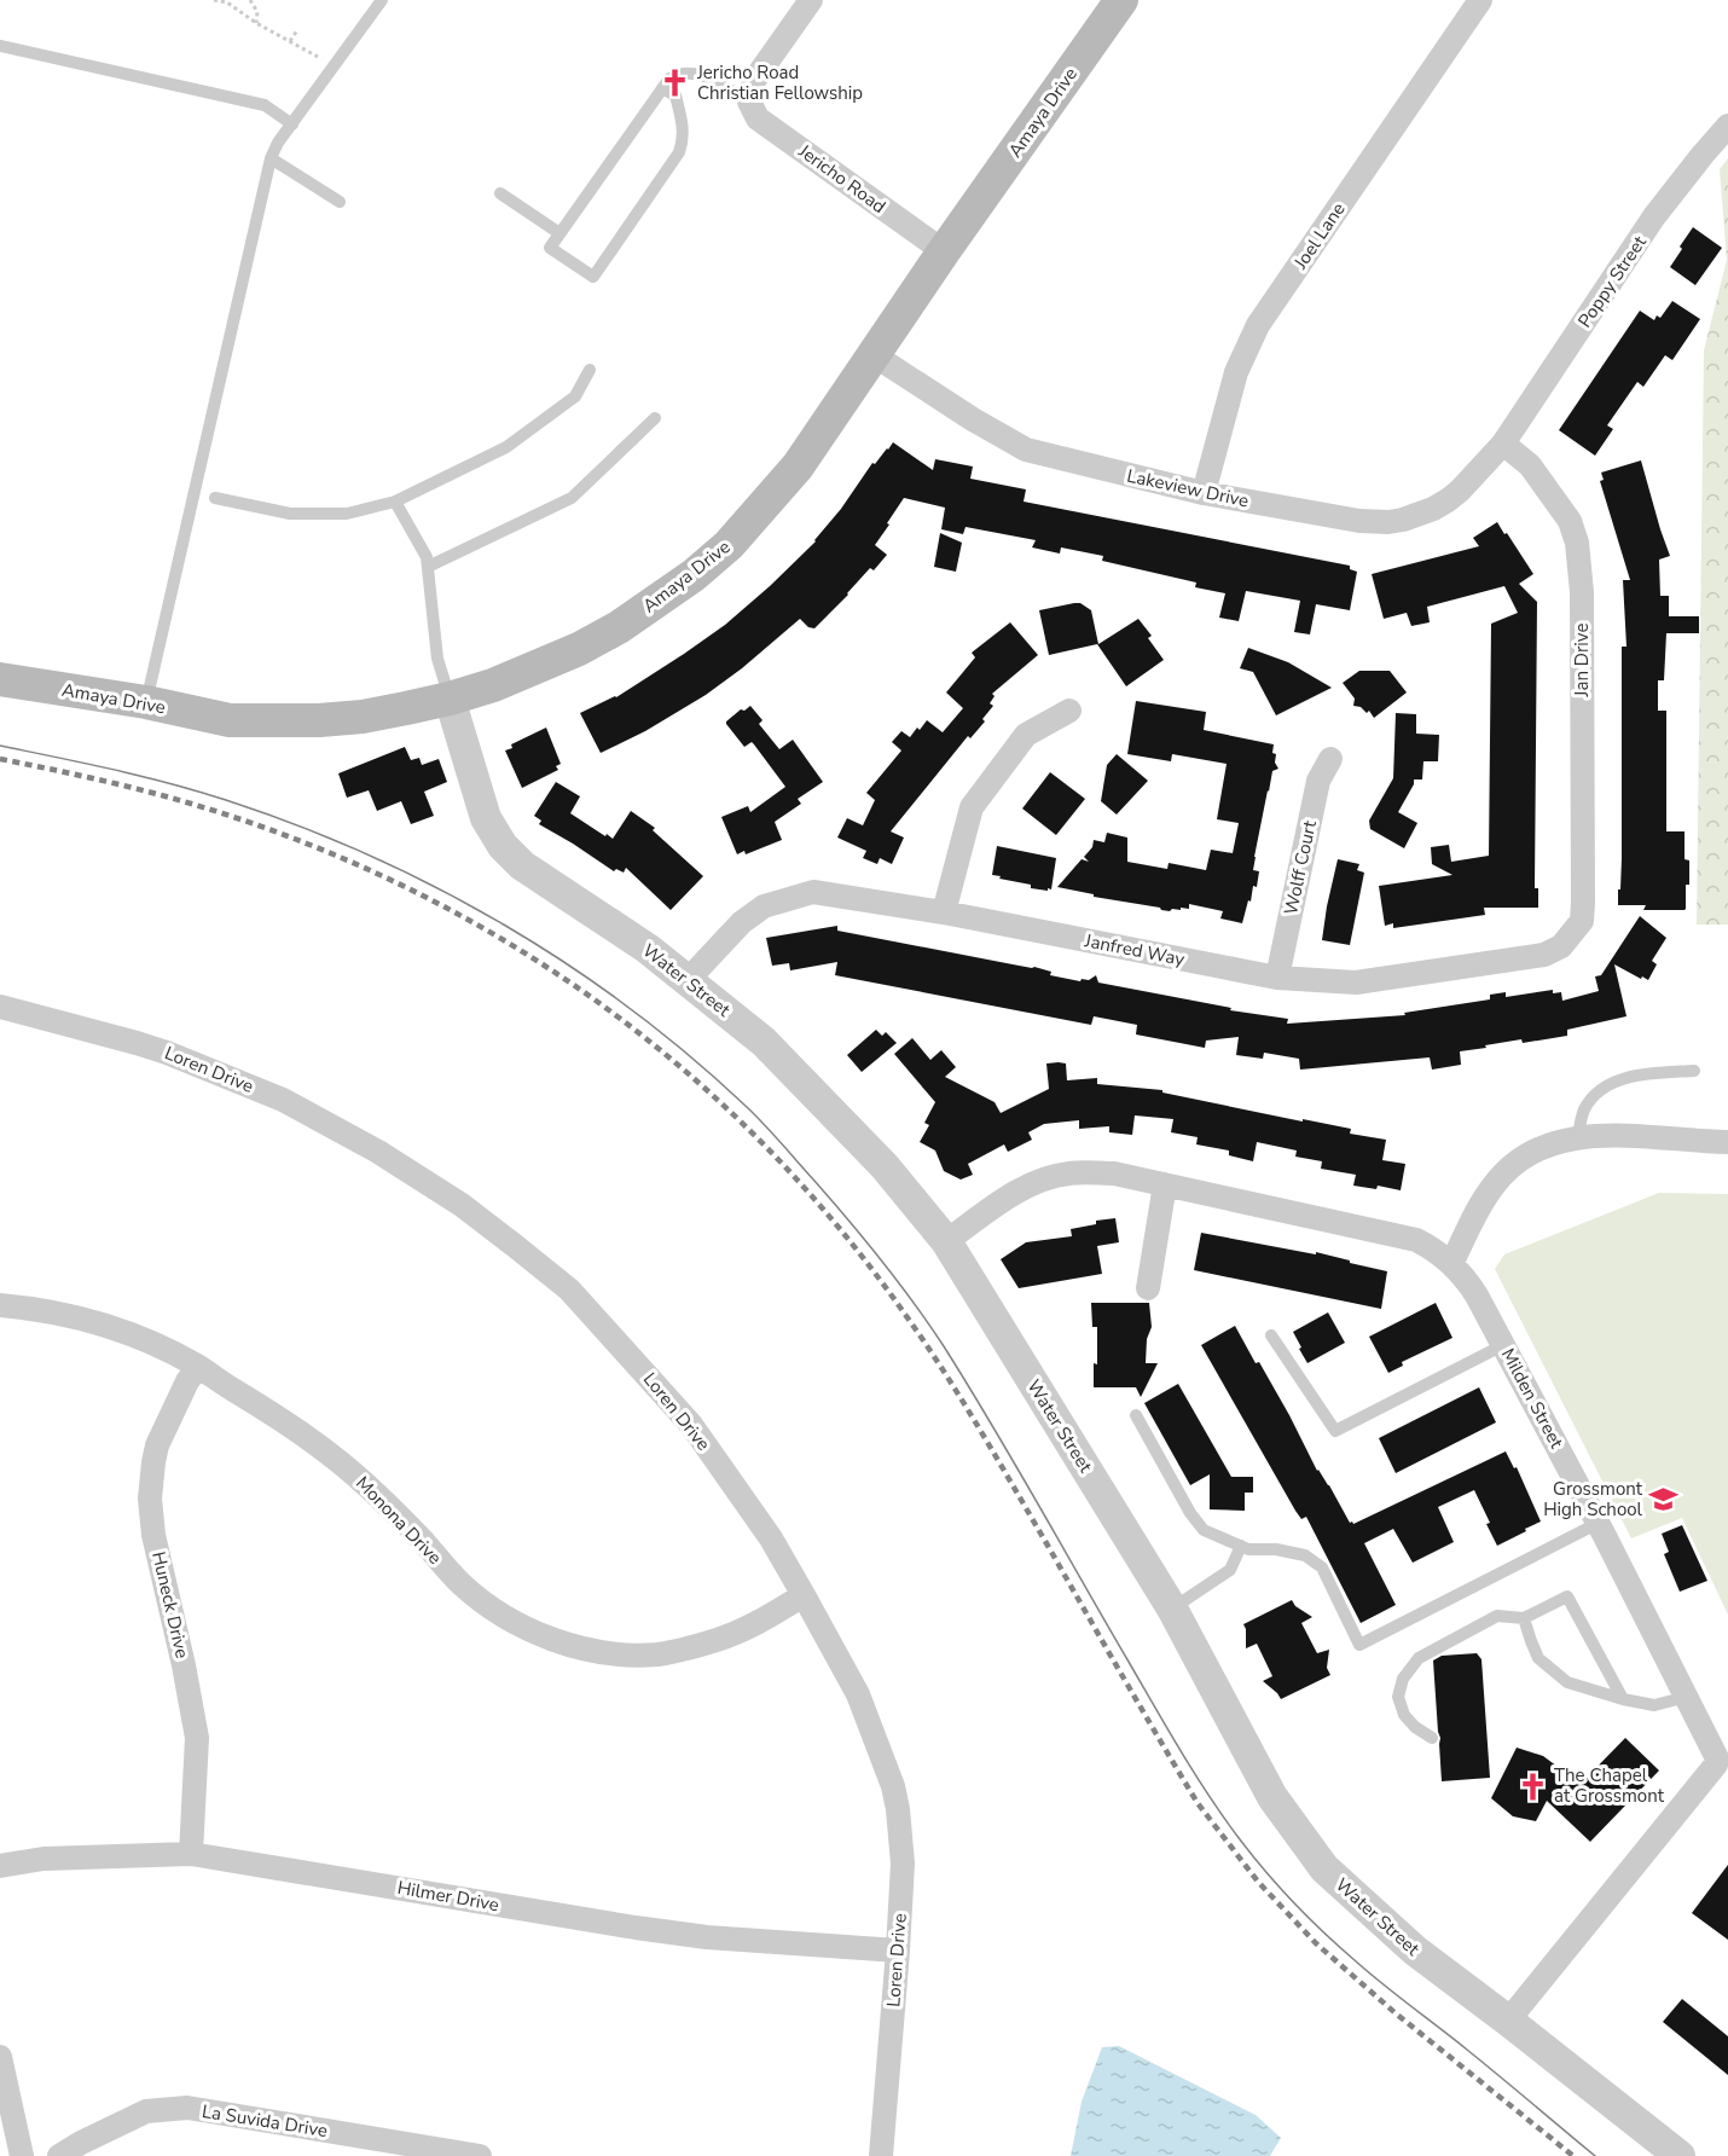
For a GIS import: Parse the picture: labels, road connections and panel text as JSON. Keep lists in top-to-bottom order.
{
  "streets": {
    "main road": ["Amaya Drive"],
    "street": [
      "Jericho Road",
      "Joel Lane",
      "Poppy Street",
      "Lakeview Drive",
      "Jan Drive",
      "Wolff Court",
      "Janfred Way",
      "Water Street",
      "Loren Drive",
      "Milden Street",
      "Monona Drive",
      "Huneck Drive",
      "Hilmer Drive",
      "La Suvida Drive"
    ]
  },
  "crossings": [
    ["Amaya Drive", "Jericho Road"],
    ["Amaya Drive", "Lakeview Drive"],
    ["Amaya Drive", "Water Street"],
    ["Joel Lane", "Lakeview Drive"],
    ["Poppy Street", "Lakeview Drive"],
    ["Poppy Street", "Jan Drive"],
    ["Lakeview Drive", "Jan Drive"],
    ["Jan Drive", "Janfred Way"],
    ["Wolff Court", "Janfred Way"],
    ["Janfred Way", "Water Street"],
    ["Water Street", "Milden Street"],
    ["Loren Drive", "Monona Drive"],
    ["Loren Drive", "Hilmer Drive"],
    ["Monona Drive", "Huneck Drive"],
    ["Huneck Drive", "Hilmer Drive"]
  ],
  "places": {
    "church": ["Jericho Road Christian Fellowship", "The Chapel at Grossmont"],
    "school or university": ["Grossmont High School"]
  }
}
